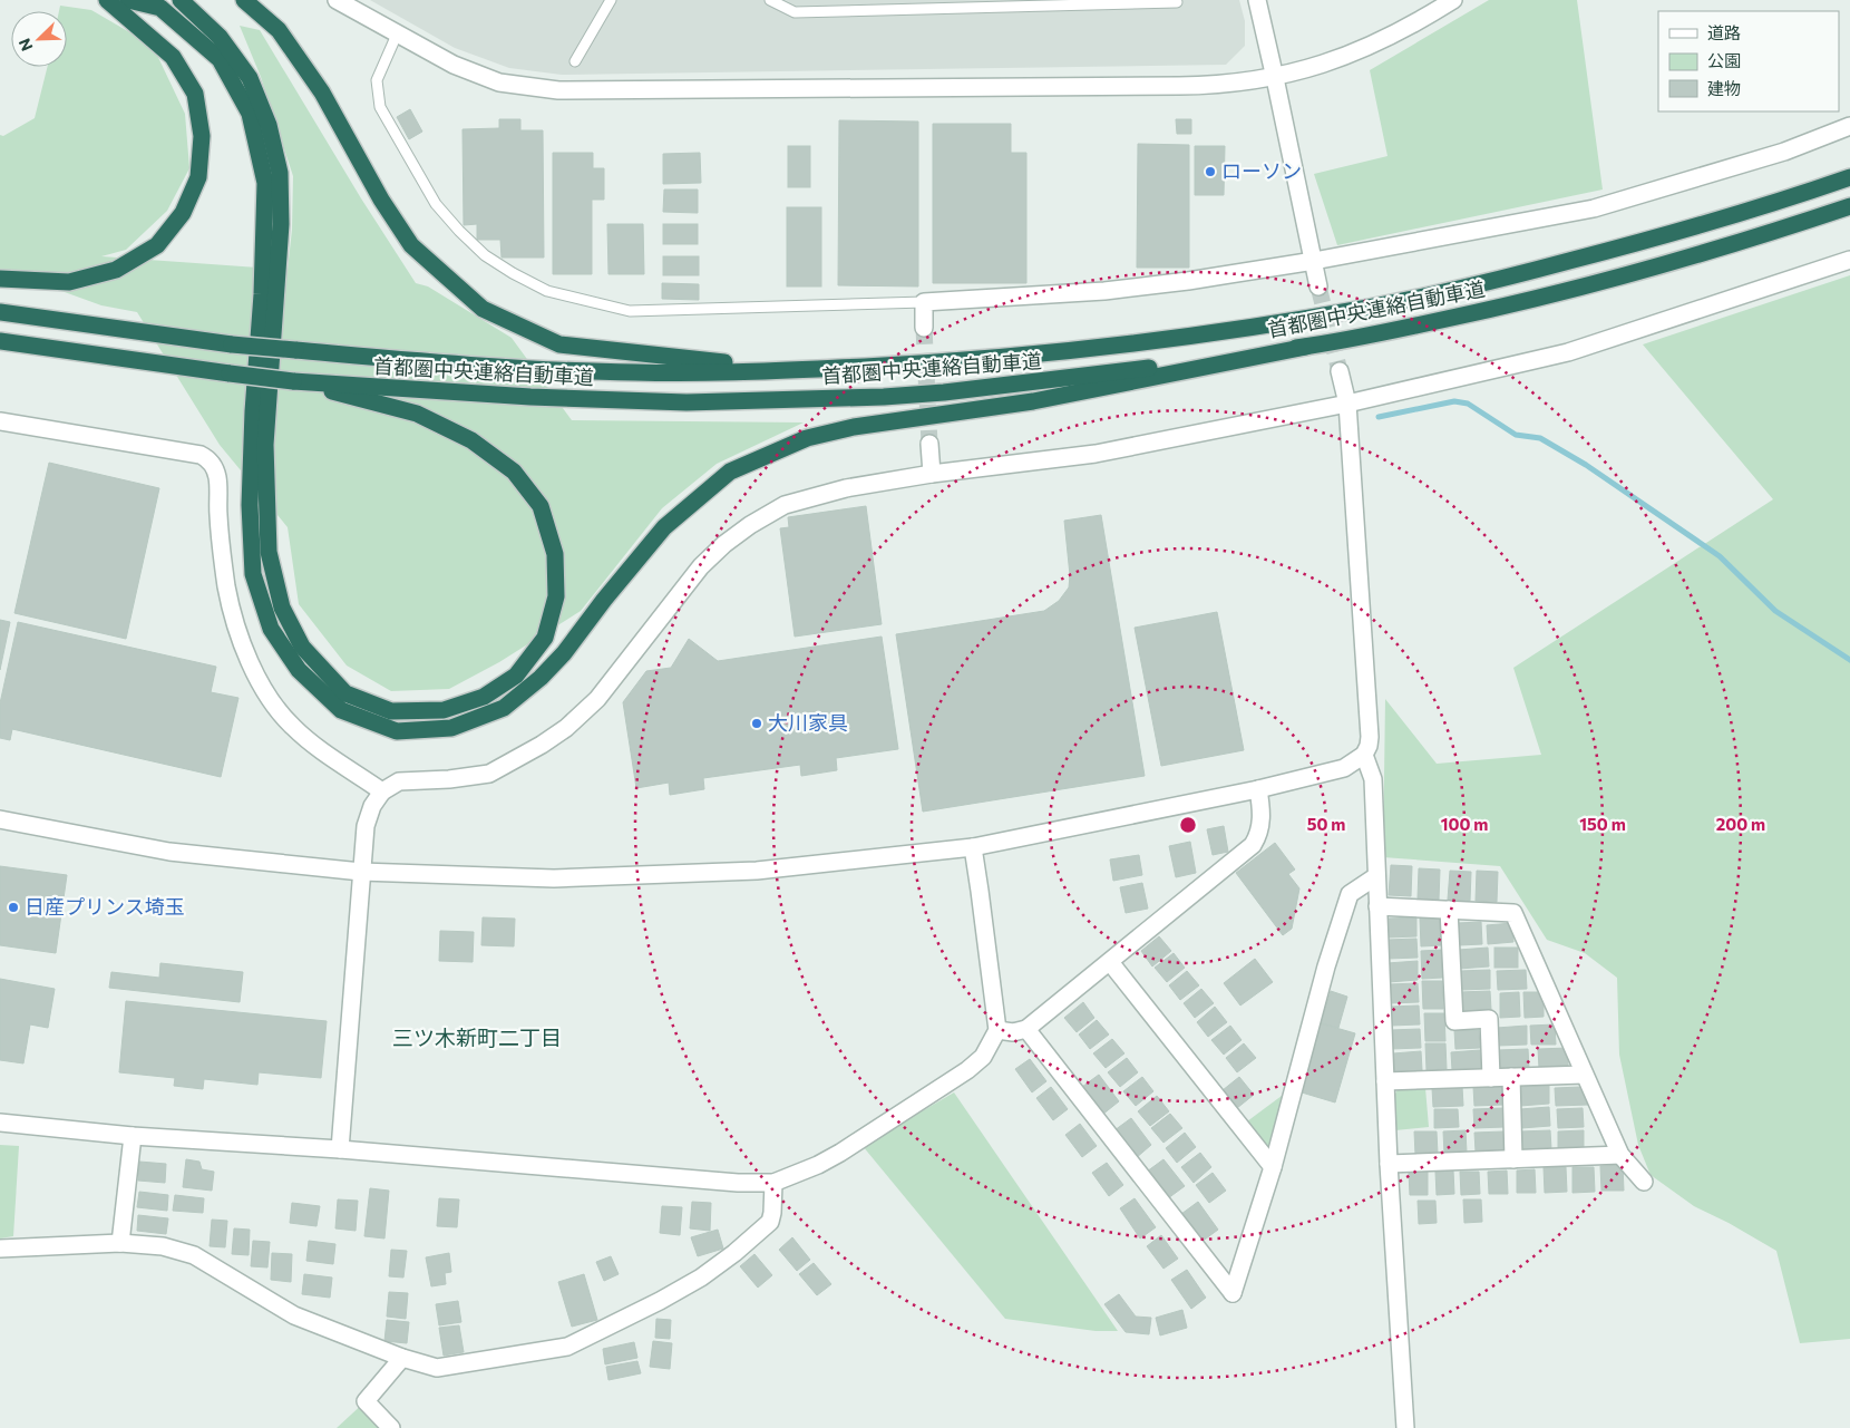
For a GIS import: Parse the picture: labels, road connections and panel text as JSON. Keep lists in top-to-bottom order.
{
  "streets": {
    "highway": ["首都圏中央連絡自動車道"]
  },
  "districts": ["三ツ木新町二丁目"],
  "places": ["ローソン", "大川家具", "日産プリンス埼玉"],
  "legend": ["道路", "公園", "建物"],
  "north": "bottom left",
  "rings": [
    "50 m",
    "100 m",
    "150 m",
    "200 m"
  ]
}
